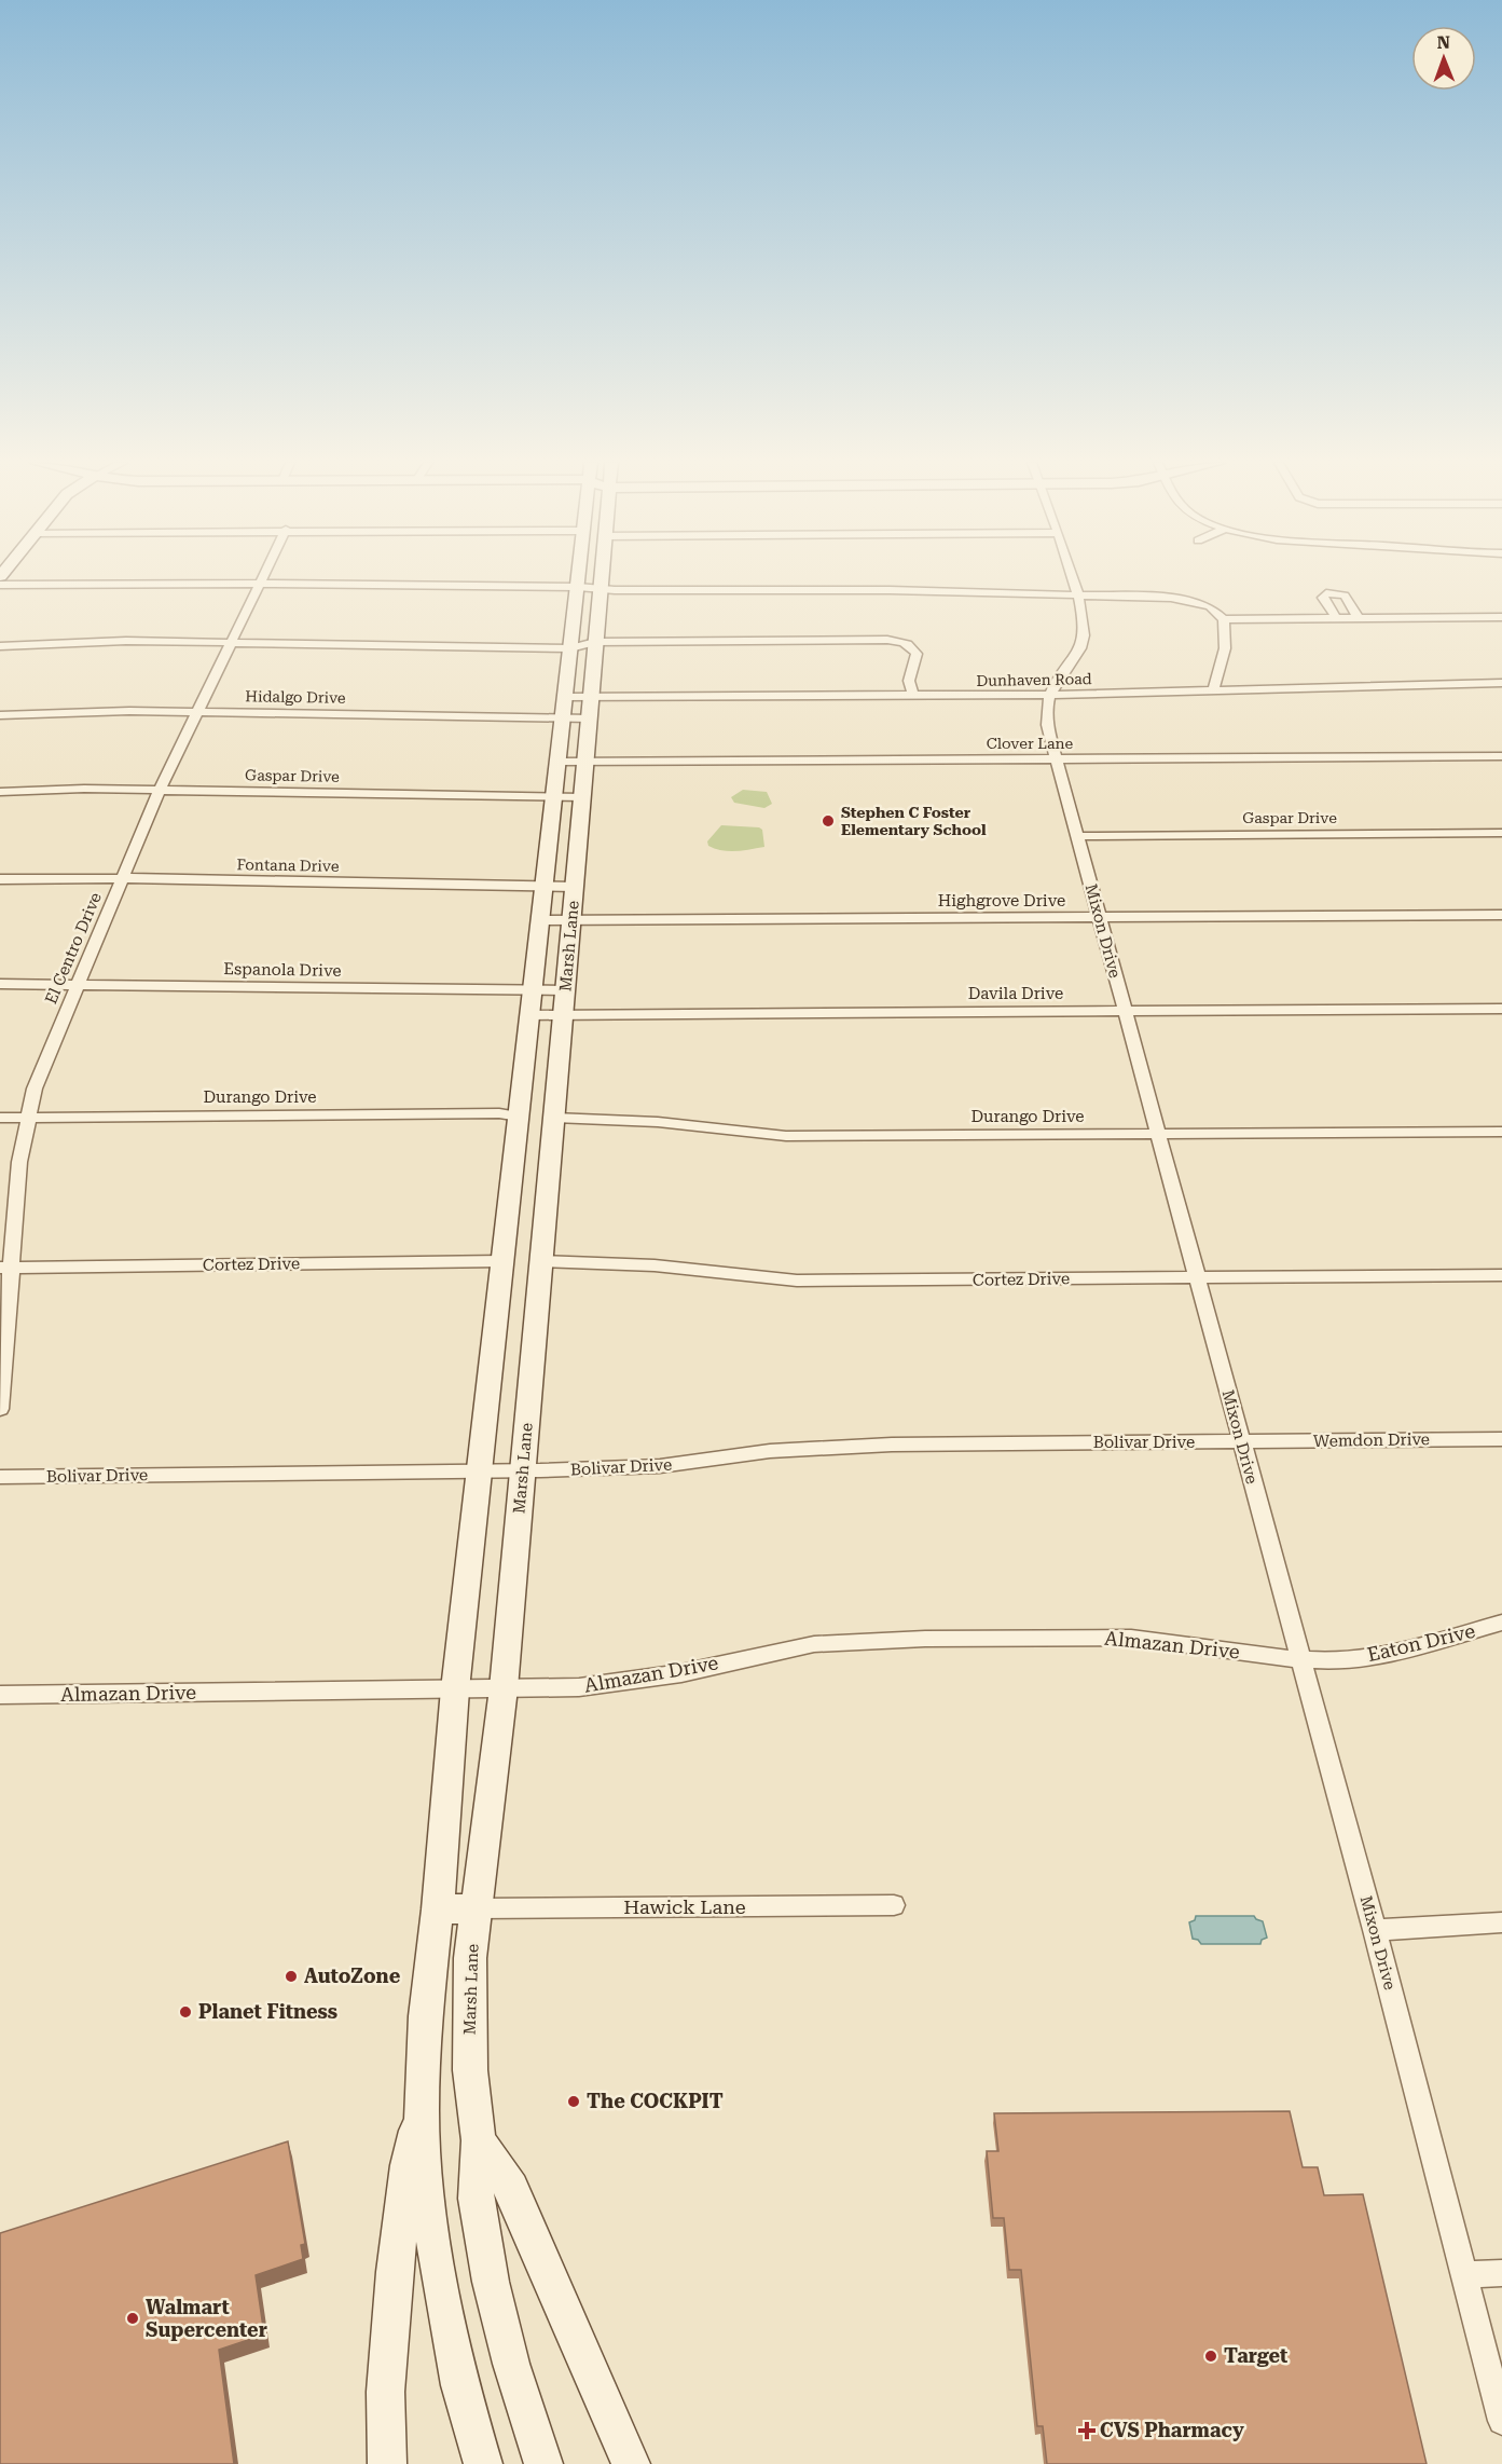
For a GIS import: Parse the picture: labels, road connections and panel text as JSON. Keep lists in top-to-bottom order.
{
  "streets": {
    "main road": ["Marsh Lane"],
    "street": [
      "Dunhaven Road",
      "Hidalgo Drive",
      "Clover Lane",
      "Gaspar Drive",
      "Fontana Drive",
      "Highgrove Drive",
      "Mixon Drive",
      "El Centro Drive",
      "Espanola Drive",
      "Davila Drive",
      "Durango Drive",
      "Cortez Drive",
      "Wemdon Drive",
      "Bolivar Drive",
      "Eaton Drive",
      "Almazan Drive",
      "Hawick Lane"
    ]
  },
  "crossings": [
    ["Dunhaven Road", "Mixon Drive"],
    ["Dunhaven Road", "Marsh Lane"],
    ["Hidalgo Drive", "Marsh Lane"],
    ["Hidalgo Drive", "El Centro Drive"],
    ["Clover Lane", "Mixon Drive"],
    ["Clover Lane", "Marsh Lane"],
    ["Gaspar Drive", "Mixon Drive"],
    ["Gaspar Drive", "Marsh Lane"],
    ["Gaspar Drive", "El Centro Drive"],
    ["Fontana Drive", "Marsh Lane"],
    ["Fontana Drive", "El Centro Drive"],
    ["Highgrove Drive", "Mixon Drive"],
    ["Highgrove Drive", "Marsh Lane"],
    ["Mixon Drive", "Davila Drive"],
    ["Mixon Drive", "Durango Drive"],
    ["Mixon Drive", "Cortez Drive"],
    ["Mixon Drive", "Wemdon Drive"],
    ["Mixon Drive", "Bolivar Drive"],
    ["Mixon Drive", "Eaton Drive"],
    ["Mixon Drive", "Almazan Drive"],
    ["Marsh Lane", "Espanola Drive"],
    ["Marsh Lane", "Davila Drive"],
    ["Marsh Lane", "Durango Drive"],
    ["Marsh Lane", "Cortez Drive"],
    ["Marsh Lane", "Bolivar Drive"],
    ["Marsh Lane", "Almazan Drive"],
    ["Marsh Lane", "Hawick Lane"],
    ["El Centro Drive", "Espanola Drive"],
    ["El Centro Drive", "Durango Drive"],
    ["El Centro Drive", "Cortez Drive"],
    ["Espanola Drive", "Davila Drive"],
    ["Wemdon Drive", "Bolivar Drive"],
    ["Eaton Drive", "Almazan Drive"]
  ],
  "places": {
    "other": [
      "Stephen C Foster Elementary School",
      "AutoZone",
      "Planet Fitness",
      "The COCKPIT",
      "Walmart Supercenter",
      "Target"
    ],
    "health": ["CVS Pharmacy"]
  },
  "north": "top"
}
